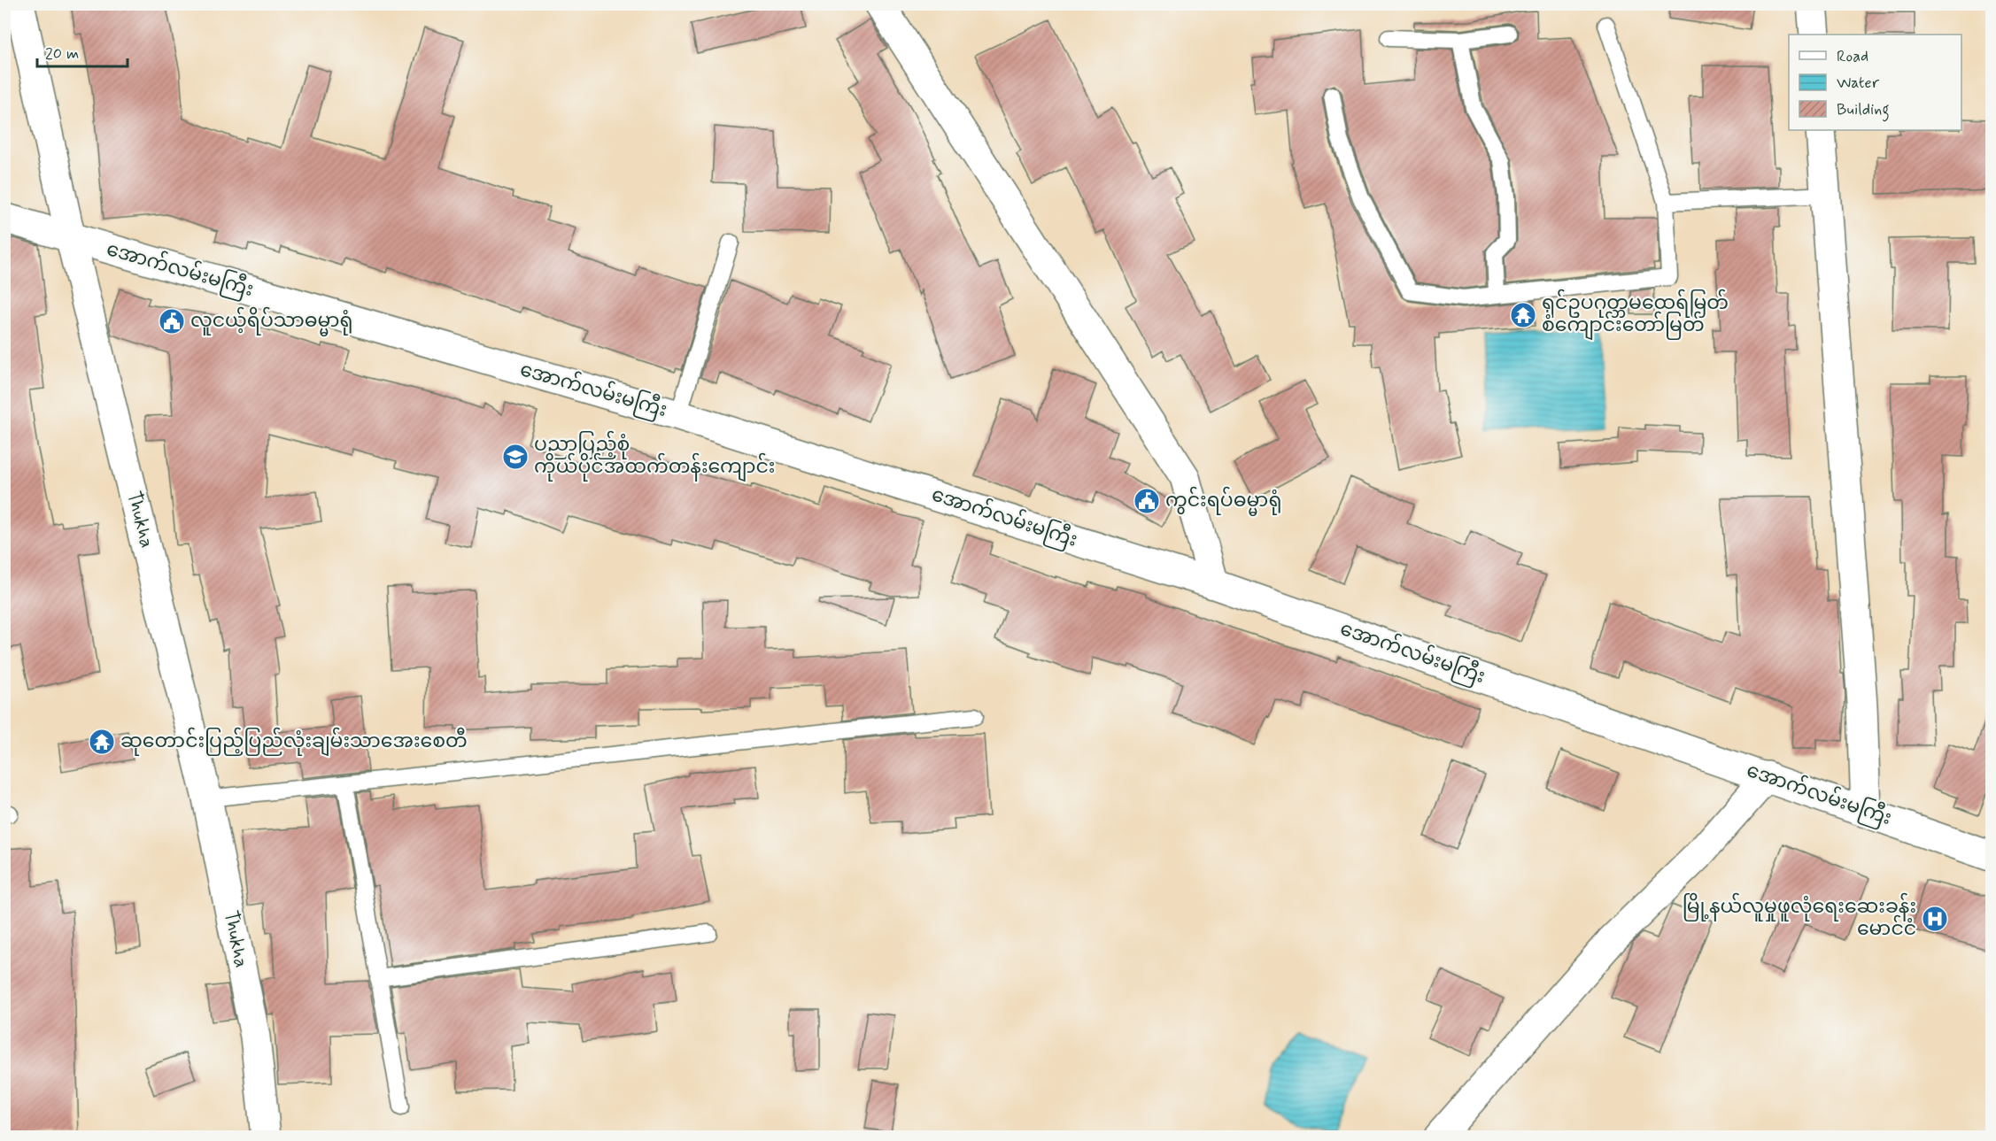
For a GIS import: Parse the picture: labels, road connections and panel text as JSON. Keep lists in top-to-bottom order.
{
  "streets": {
    "street": ["အောက်လမ်းမကြီး", "Thukha"]
  },
  "crossings": [
    ["အောက်လမ်းမကြီး", "Thukha"]
  ],
  "places": {
    "temple": ["ရှင်ဥပဂုတ္တမထေရ်မြတ် စံကျောင်းတော်မြတ်", "ဆုတောင်းပြည့်ပြည်လုံးချမ်းသာအေးစေတီ"],
    "public building": ["လူငယ့်ရိပ်သာဓမ္မာရုံ", "ကွင်းရပ်ဓမ္မာရုံ"],
    "school or university": ["ပညာပြည့်စုံ ကိုယ်ပိုင်အထက်တန်းကျောင်း"],
    "hospital": ["မြို့နယ်လူမှုဖူလုံရေးဆေးခန်း မောင်ငံ"]
  },
  "legend": ["Road", "Water", "Building"],
  "scale_bar": "20 m"
}
